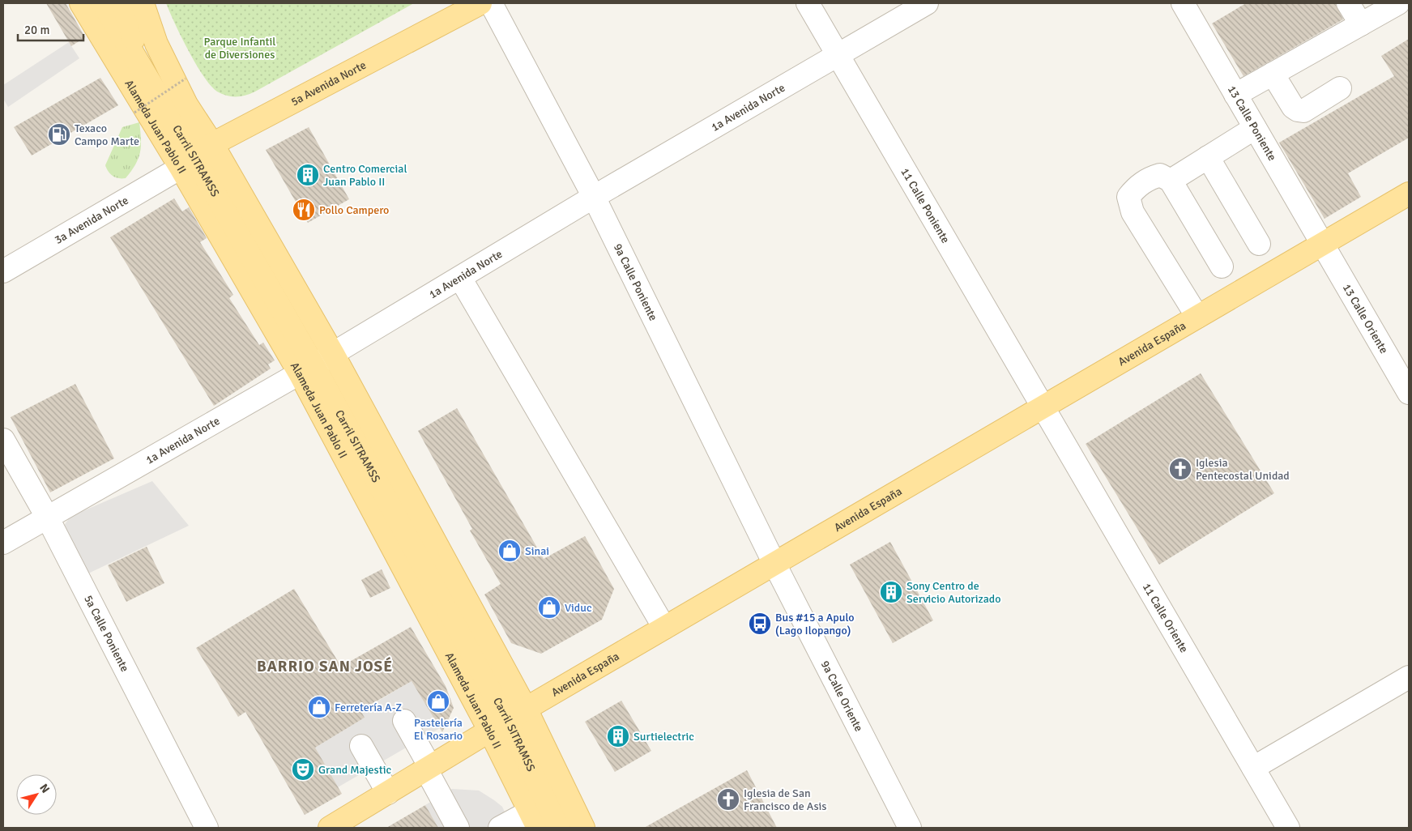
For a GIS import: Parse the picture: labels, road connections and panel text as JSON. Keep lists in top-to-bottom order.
{
  "streets": {
    "main road": [
      "5a Avenida Norte",
      "Alameda Juan Pablo II",
      "Carril SITRAMSS",
      "Avenida España"
    ],
    "street": [
      "1a Avenida Norte",
      "13 Calle Poniente",
      "11 Calle Poniente",
      "3a Avenida Norte",
      "9a Calle Poniente",
      "13 Calle Oriente",
      "11 Calle Oriente",
      "5a Calle Poniente",
      "9a Calle Oriente"
    ]
  },
  "crossings": [
    ["5a Avenida Norte", "Alameda Juan Pablo II"],
    ["5a Avenida Norte", "Carril SITRAMSS"],
    ["5a Avenida Norte", "3a Avenida Norte"],
    ["1a Avenida Norte", "Alameda Juan Pablo II"],
    ["1a Avenida Norte", "Carril SITRAMSS"],
    ["1a Avenida Norte", "11 Calle Poniente"],
    ["1a Avenida Norte", "9a Calle Poniente"],
    ["1a Avenida Norte", "5a Calle Poniente"],
    ["13 Calle Poniente", "13 Calle Oriente"],
    ["13 Calle Poniente", "Avenida España"],
    ["Alameda Juan Pablo II", "Carril SITRAMSS"],
    ["Alameda Juan Pablo II", "3a Avenida Norte"],
    ["Alameda Juan Pablo II", "Avenida España"],
    ["Carril SITRAMSS", "3a Avenida Norte"],
    ["Carril SITRAMSS", "Avenida España"],
    ["11 Calle Poniente", "Avenida España"],
    ["11 Calle Poniente", "11 Calle Oriente"],
    ["9a Calle Poniente", "Avenida España"],
    ["9a Calle Poniente", "9a Calle Oriente"],
    ["13 Calle Oriente", "Avenida España"],
    ["Avenida España", "11 Calle Oriente"],
    ["Avenida España", "9a Calle Oriente"]
  ],
  "districts": ["BARRIO SAN JOSÉ"],
  "parks": ["Parque Infantil de Diversiones"],
  "places": {
    "fuel station": ["Texaco Campo Marte"],
    "building": ["Centro Comercial Juan Pablo II", "Sony Centro de Servicio Autorizado", "Surtielectric"],
    "restaurant": ["Pollo Campero"],
    "church": ["Iglesia Pentecostal Unidad", "Iglesia de San Francisco de Asis"],
    "shop": [
      "Sinai",
      "Viduc",
      "Pastelería El Rosario",
      "Ferretería A-Z"
    ],
    "bus stop": ["Bus #15 a Apulo (Lago Ilopango)"],
    "theatre": ["Grand Majestic"]
  },
  "scale_bar": "20 m",
  "north": "top right"
}
